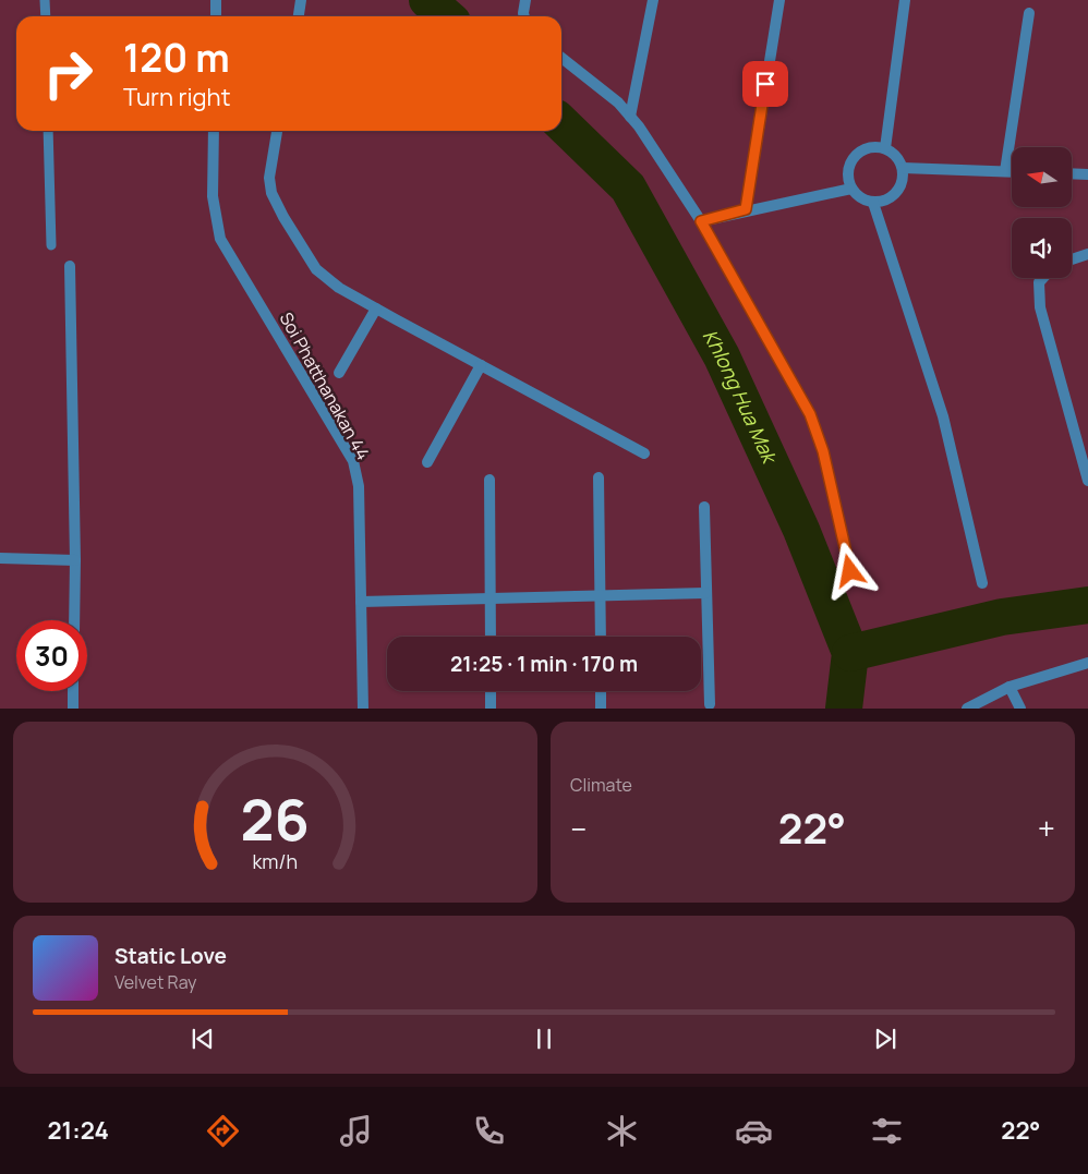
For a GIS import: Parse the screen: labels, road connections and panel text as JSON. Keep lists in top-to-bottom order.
{
  "streets": {
    "street": ["Soi Phatthanakan 44"]
  },
  "water": ["Khlong Hua Mak"],
  "north": "left",
  "page": {
    "turn": ["120 m", "Turn right"],
    "limit": "30",
    "trip": "21:25 · 1 min · 170 m",
    "tile": "Climate",
    "heat": ["−", "22°", "+"],
    "song": ["Static Love", "Velvet Ray"],
    "tabs": ["21:24", "22°"],
    "gauge": ["26", "km/h"]
  }
}
